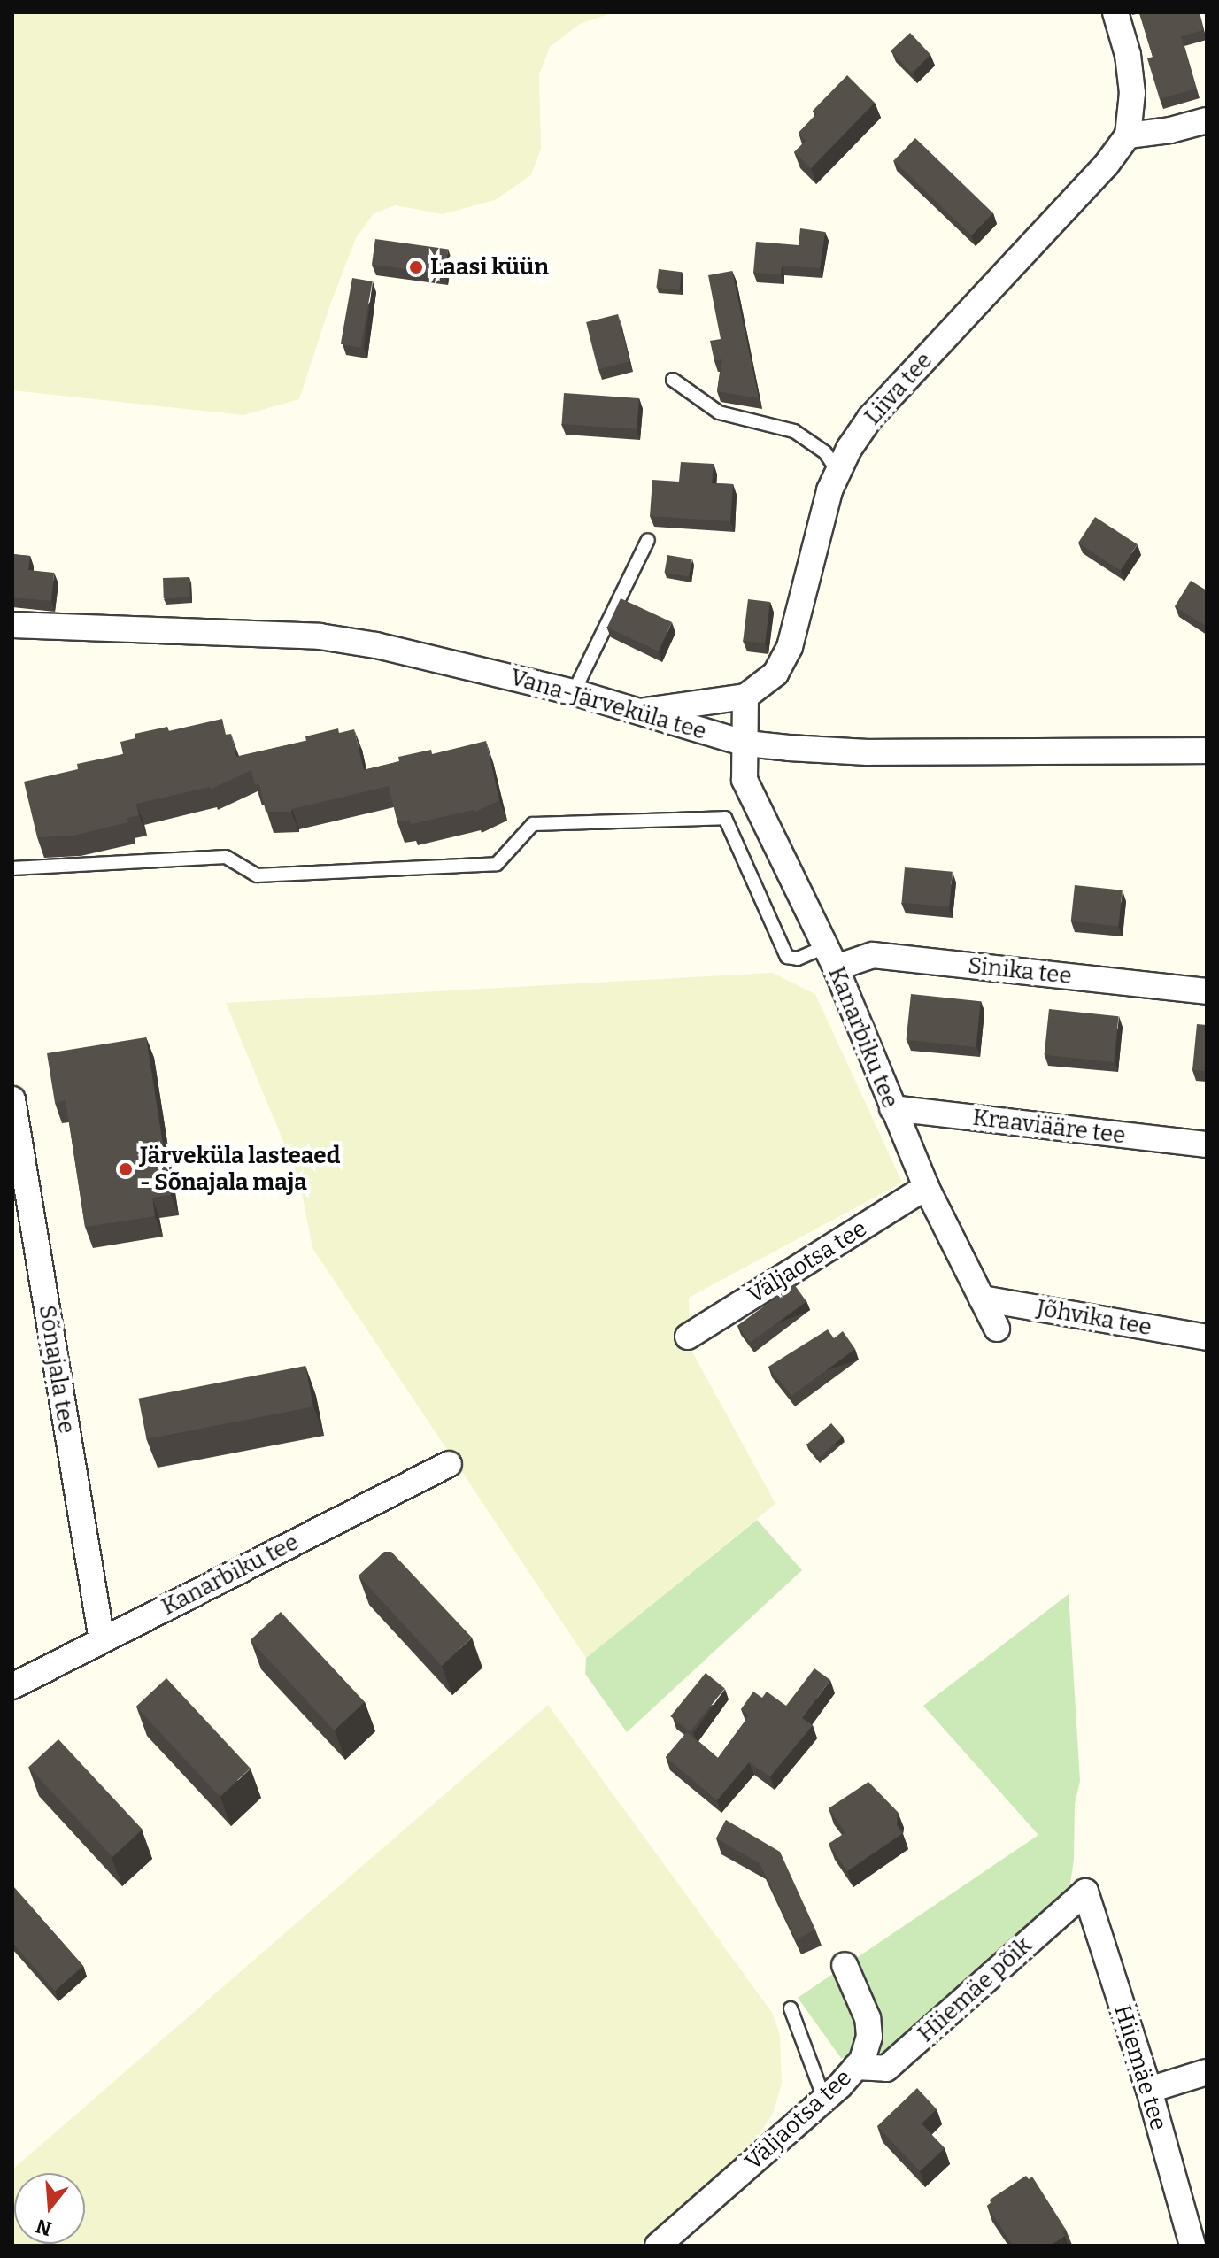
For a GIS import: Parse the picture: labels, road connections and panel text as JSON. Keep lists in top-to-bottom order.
{
  "streets": {
    "street": [
      "Liiva tee",
      "Vana-Järveküla tee",
      "Sinika tee",
      "Kanarbiku tee",
      "Kraaviääre tee",
      "Väljaotsa tee",
      "Jõhvika tee",
      "Sõnajala tee",
      "Hiiemäe põik",
      "Hiiemäe tee"
    ]
  },
  "crossings": [
    ["Liiva tee", "Vana-Järveküla tee"],
    ["Liiva tee", "Kanarbiku tee"],
    ["Vana-Järveküla tee", "Kanarbiku tee"],
    ["Sinika tee", "Kanarbiku tee"],
    ["Kanarbiku tee", "Kraaviääre tee"],
    ["Kanarbiku tee", "Väljaotsa tee"],
    ["Kanarbiku tee", "Jõhvika tee"],
    ["Kanarbiku tee", "Sõnajala tee"],
    ["Väljaotsa tee", "Hiiemäe põik"],
    ["Hiiemäe põik", "Hiiemäe tee"]
  ],
  "places": ["Laasi küün", "Järveküla lasteaed - Sõnajala maja"],
  "north": "bottom"
}
